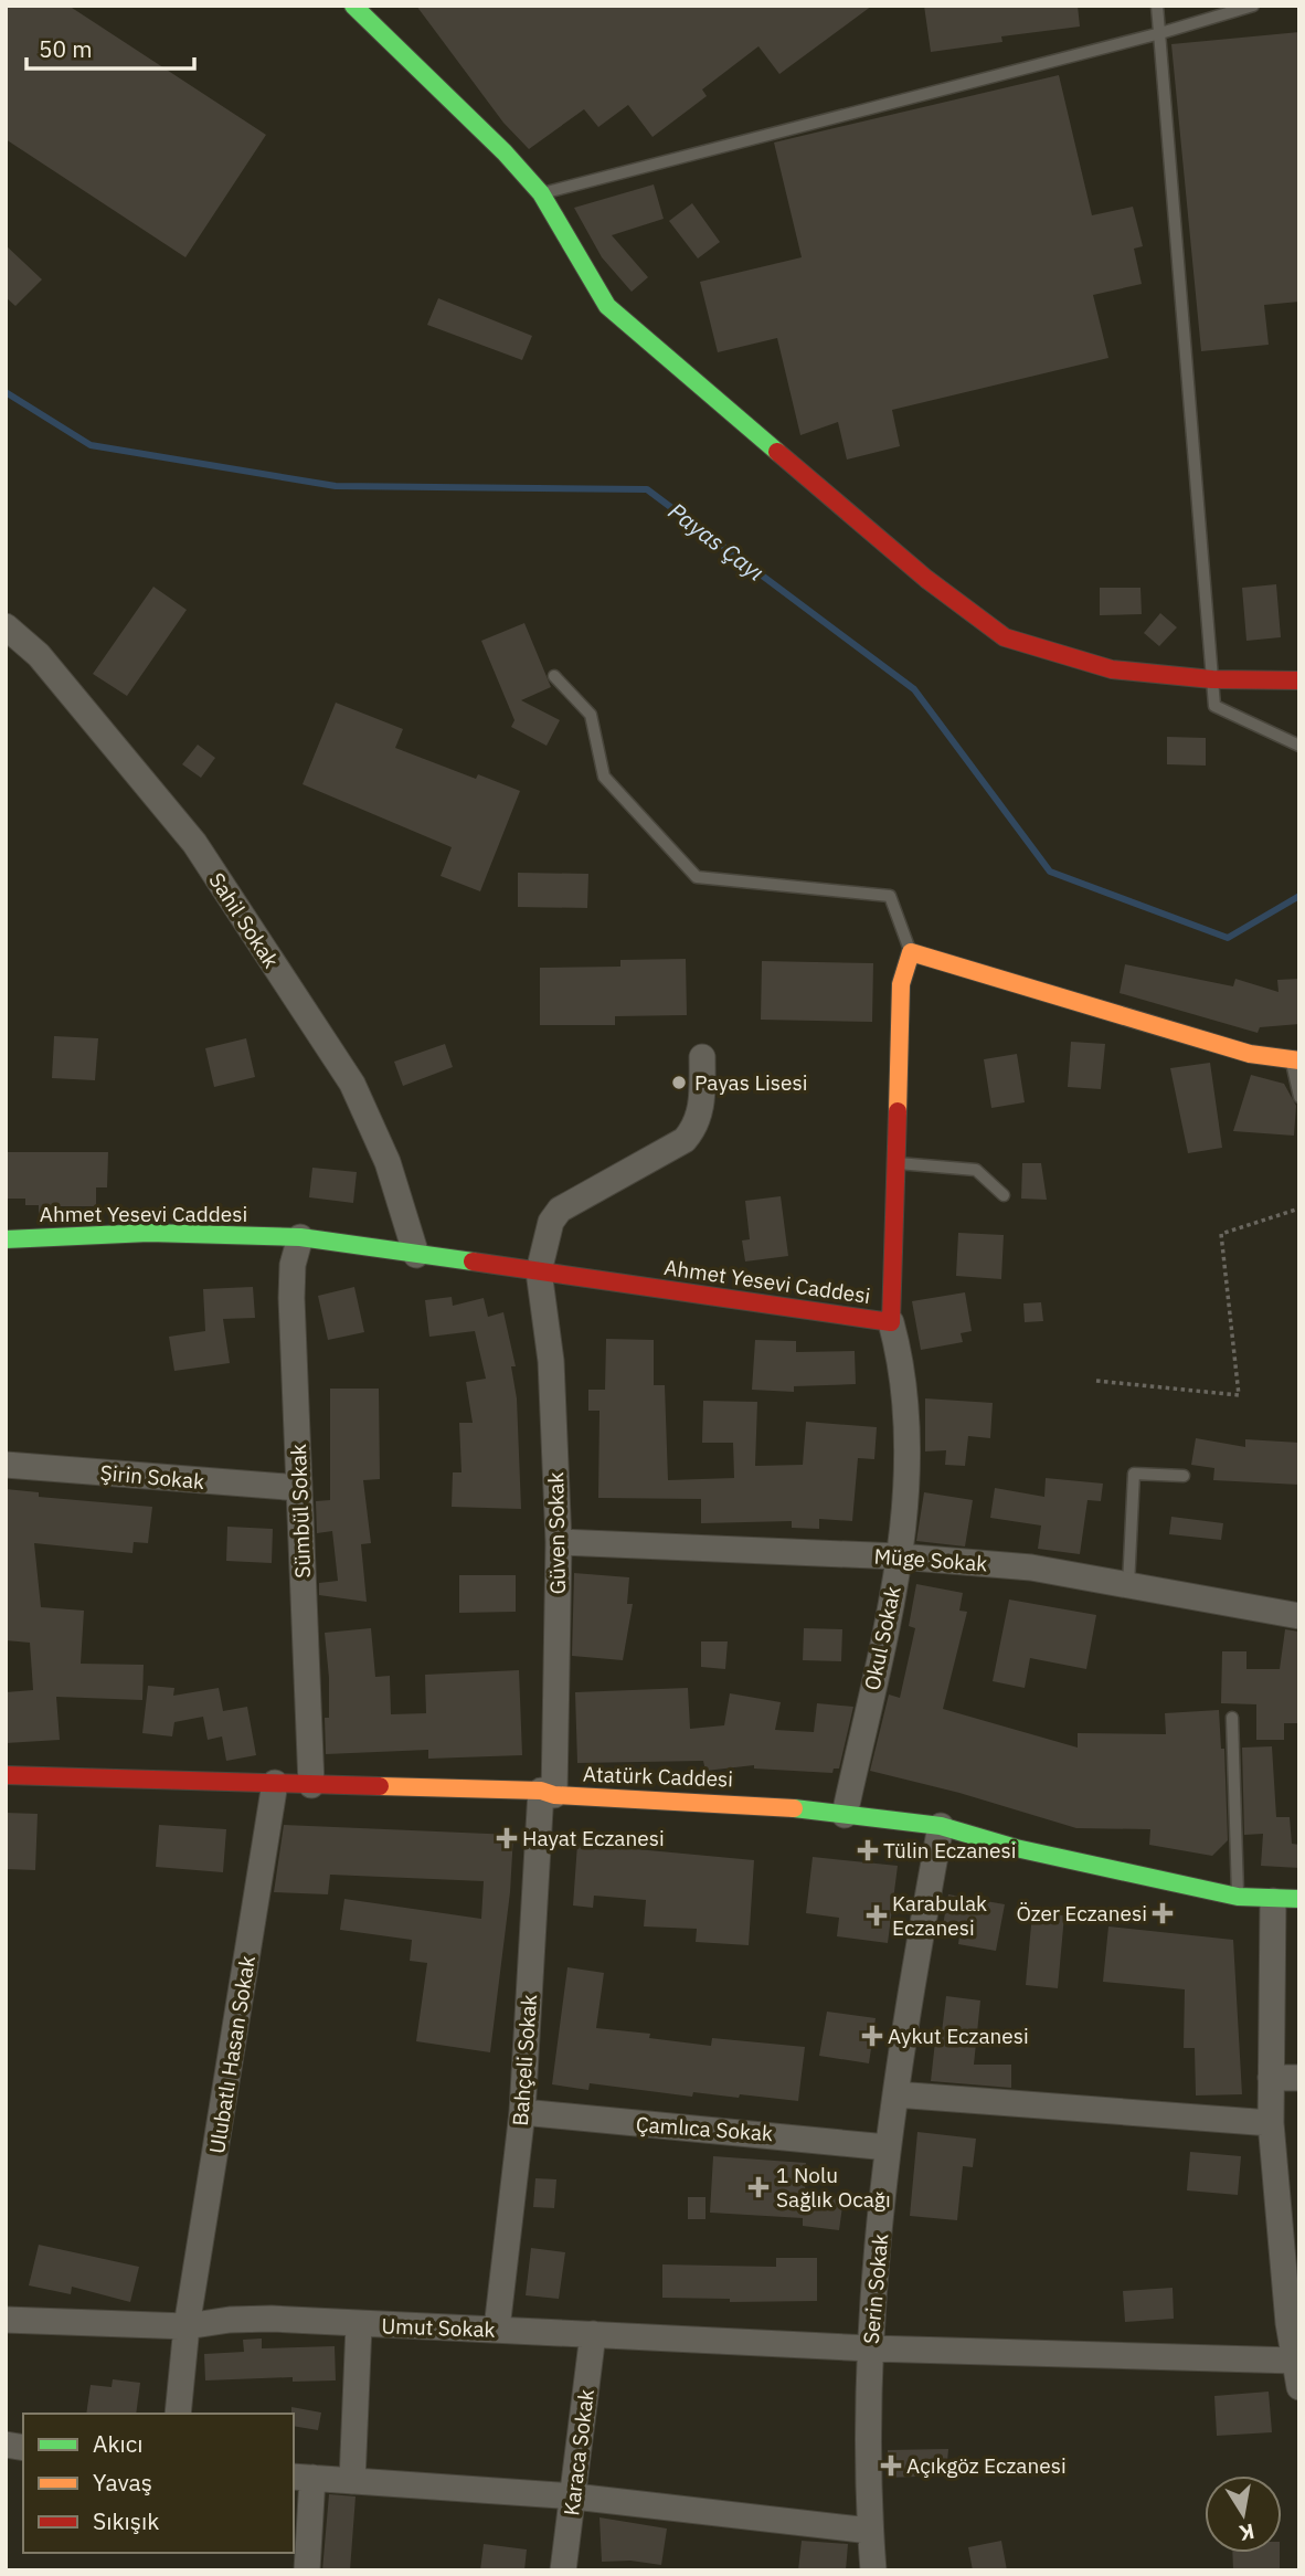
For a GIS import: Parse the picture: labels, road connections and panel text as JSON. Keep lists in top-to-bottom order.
{
  "streets": {
    "street": [
      "Sahil Sokak",
      "Ahmet Yesevi Caddesi",
      "Şirin Sokak",
      "Sümbül Sokak",
      "Güven Sokak",
      "Müge Sokak",
      "Okul Sokak",
      "Atatürk Caddesi",
      "Ulubatlı Hasan Sokak",
      "Bahçeli Sokak",
      "Çamlıca Sokak",
      "Serin Sokak",
      "Umut Sokak",
      "Karaca Sokak"
    ]
  },
  "crossings": [
    ["Sahil Sokak", "Ahmet Yesevi Caddesi"],
    ["Ahmet Yesevi Caddesi", "Sümbül Sokak"],
    ["Ahmet Yesevi Caddesi", "Güven Sokak"],
    ["Ahmet Yesevi Caddesi", "Okul Sokak"],
    ["Şirin Sokak", "Sümbül Sokak"],
    ["Sümbül Sokak", "Atatürk Caddesi"],
    ["Güven Sokak", "Müge Sokak"],
    ["Güven Sokak", "Atatürk Caddesi"],
    ["Güven Sokak", "Bahçeli Sokak"],
    ["Müge Sokak", "Okul Sokak"],
    ["Okul Sokak", "Atatürk Caddesi"],
    ["Atatürk Caddesi", "Ulubatlı Hasan Sokak"],
    ["Atatürk Caddesi", "Bahçeli Sokak"],
    ["Atatürk Caddesi", "Serin Sokak"],
    ["Ulubatlı Hasan Sokak", "Umut Sokak"],
    ["Bahçeli Sokak", "Çamlıca Sokak"],
    ["Bahçeli Sokak", "Umut Sokak"],
    ["Çamlıca Sokak", "Serin Sokak"],
    ["Serin Sokak", "Umut Sokak"],
    ["Umut Sokak", "Karaca Sokak"]
  ],
  "water": ["Payas Çayı"],
  "places": {
    "other": ["Payas Lisesi"],
    "health": [
      "Hayat Eczanesi",
      "Tülin Eczanesi",
      "Özer Eczanesi",
      "Karabulak Eczanesi",
      "Aykut Eczanesi",
      "1 Nolu Sağlık Ocağı",
      "Açıkgöz Eczanesi"
    ]
  },
  "legend": ["Akıcı", "Yavaş", "Sıkışık"],
  "scale_bar": "50 m",
  "north": "bottom"
}
